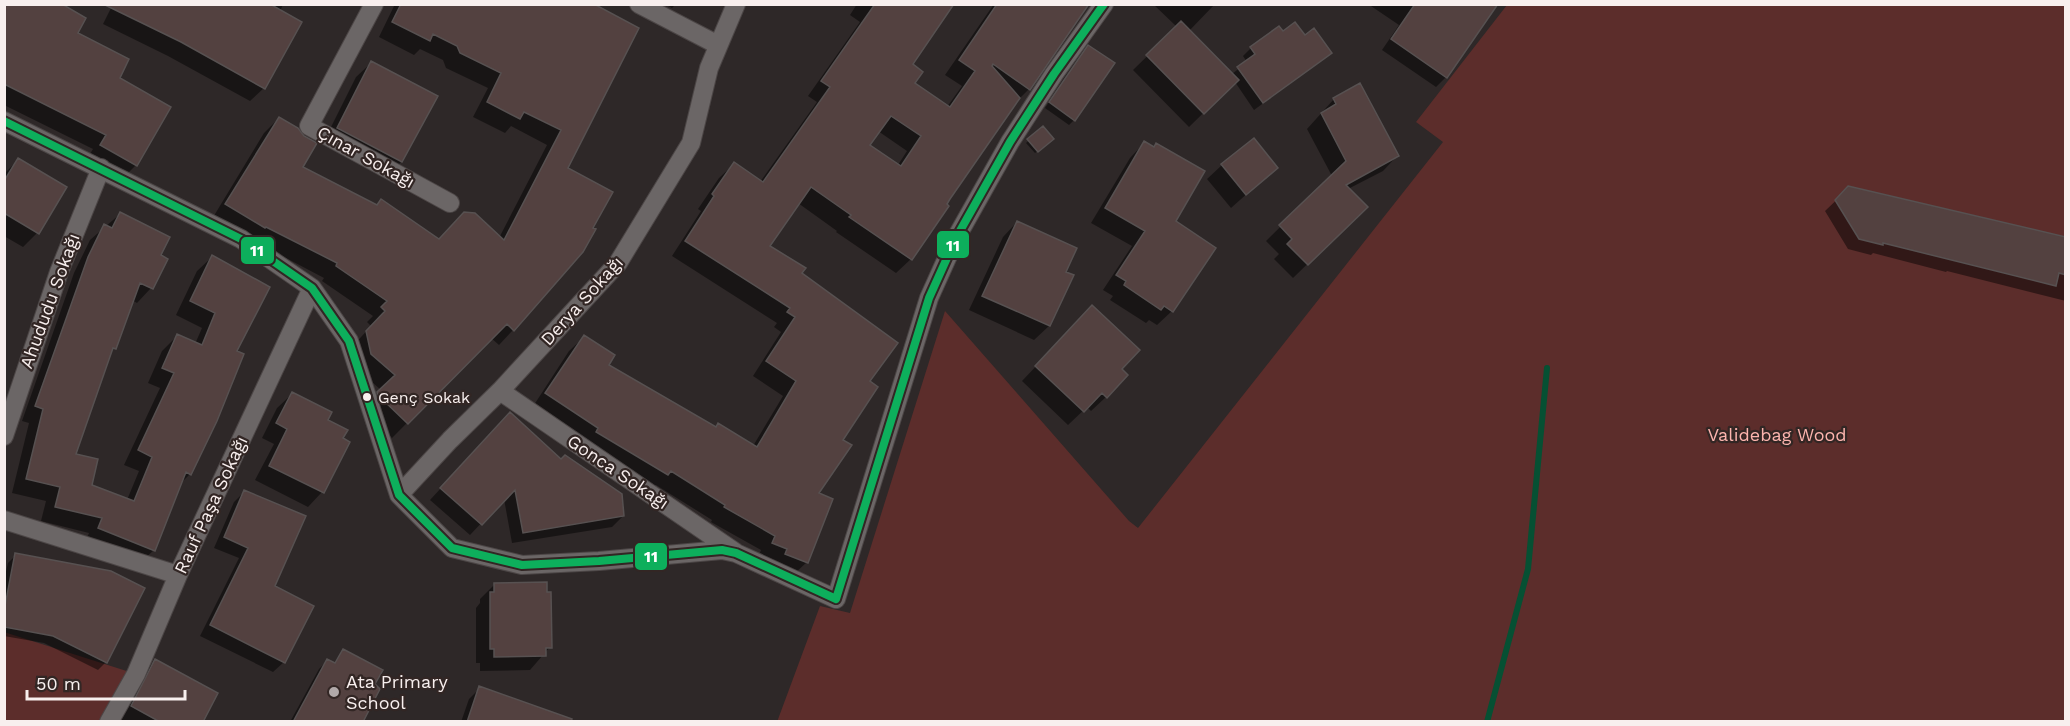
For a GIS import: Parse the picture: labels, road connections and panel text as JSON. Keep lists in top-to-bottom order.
{
  "streets": {
    "street": [
      "Çınar Sokağı",
      "Ahududu Sokağı",
      "Derya Sokağı",
      "Gonca Sokağı",
      "Rauf Paşa Sokağı"
    ]
  },
  "crossings": [
    ["Derya Sokağı", "Gonca Sokağı"]
  ],
  "parks": ["Validebag Wood"],
  "places": ["Genç Sokak", "Ata Primary School"],
  "lines": ["transit line 11"],
  "scale_bar": "50 m"
}
